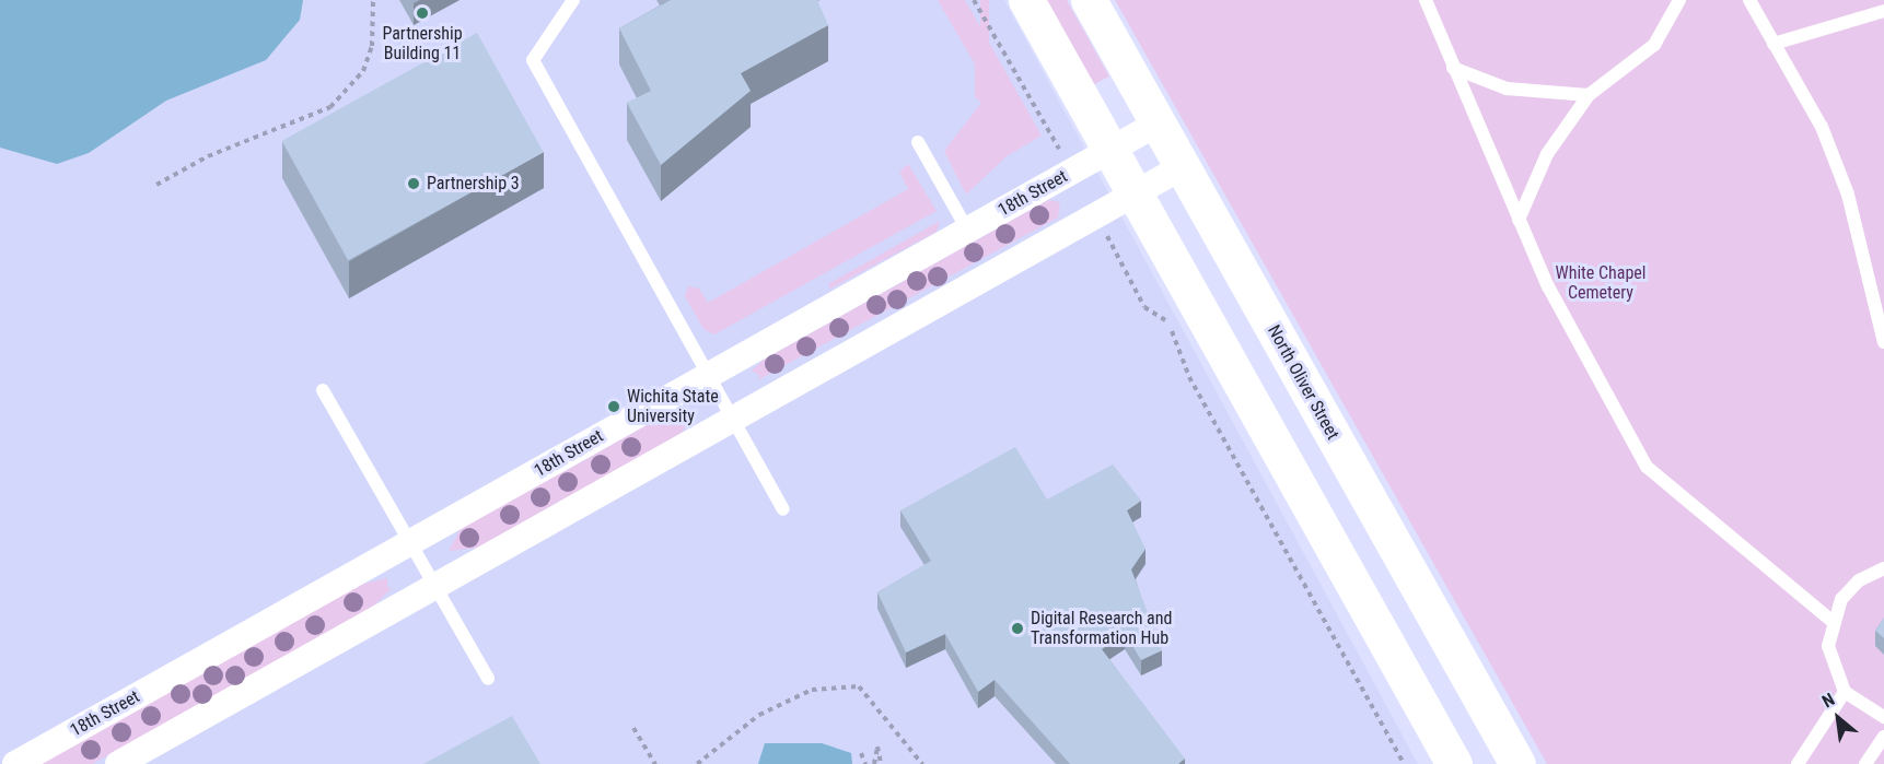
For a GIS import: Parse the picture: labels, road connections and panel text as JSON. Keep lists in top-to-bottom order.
{
  "streets": {
    "main road": ["North Oliver Street"],
    "street": ["18th Street"]
  },
  "crossings": [
    ["18th Street", "North Oliver Street"]
  ],
  "parks": ["White Chapel Cemetery"],
  "places": [
    "Partnership Building 11",
    "Partnership 3",
    "Wichita State University",
    "Digital Research and Transformation Hub"
  ],
  "north": "top left"
}
